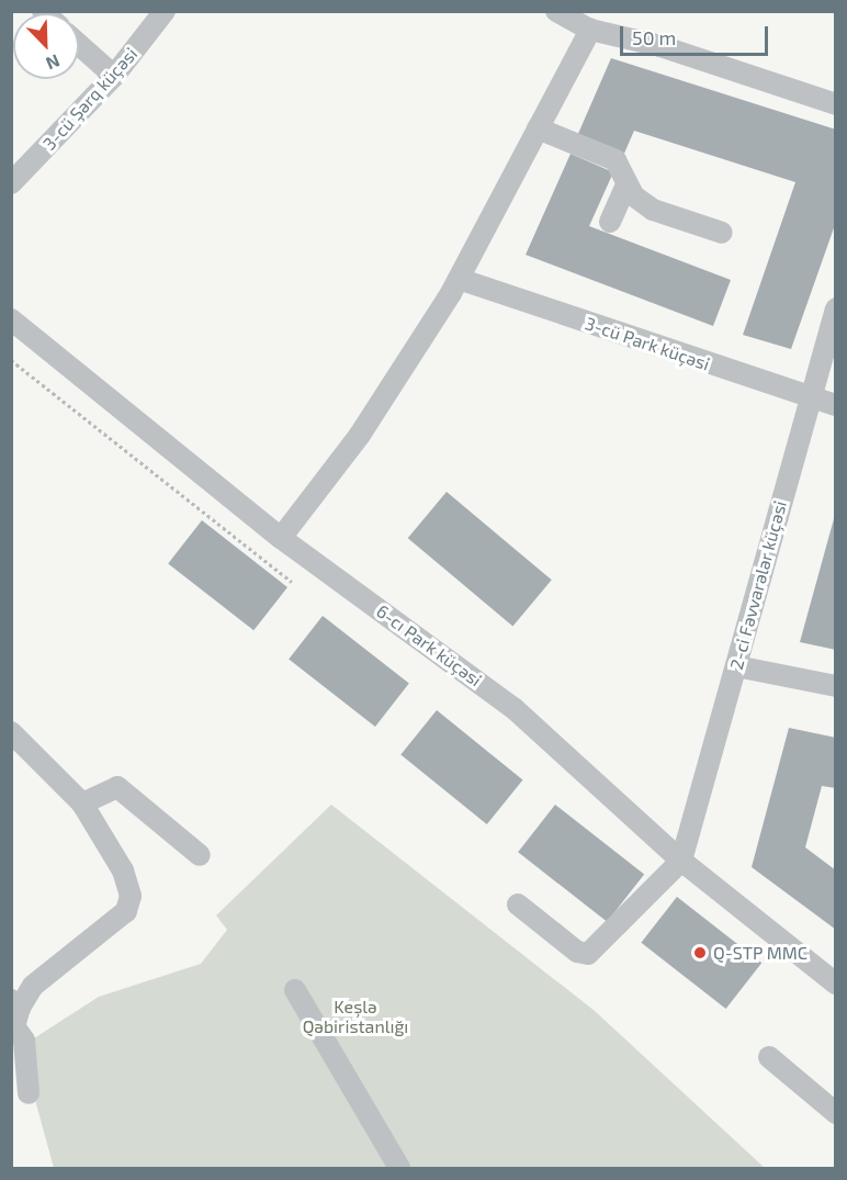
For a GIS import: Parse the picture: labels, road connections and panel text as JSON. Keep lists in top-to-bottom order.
{
  "streets": {
    "street": [
      "3-cü Şərq küçəsi",
      "3-cü Park küçəsi",
      "2-ci Fəvvarələr küçəsi",
      "6-cı Park küçəsi"
    ]
  },
  "crossings": [
    ["3-cü Park küçəsi", "2-ci Fəvvarələr küçəsi"],
    ["2-ci Fəvvarələr küçəsi", "6-cı Park küçəsi"]
  ],
  "parks": ["Keşlə Qəbiristanlığı"],
  "places": ["Q-STP MMC"],
  "scale_bar": "50 m",
  "north": "bottom right"
}
